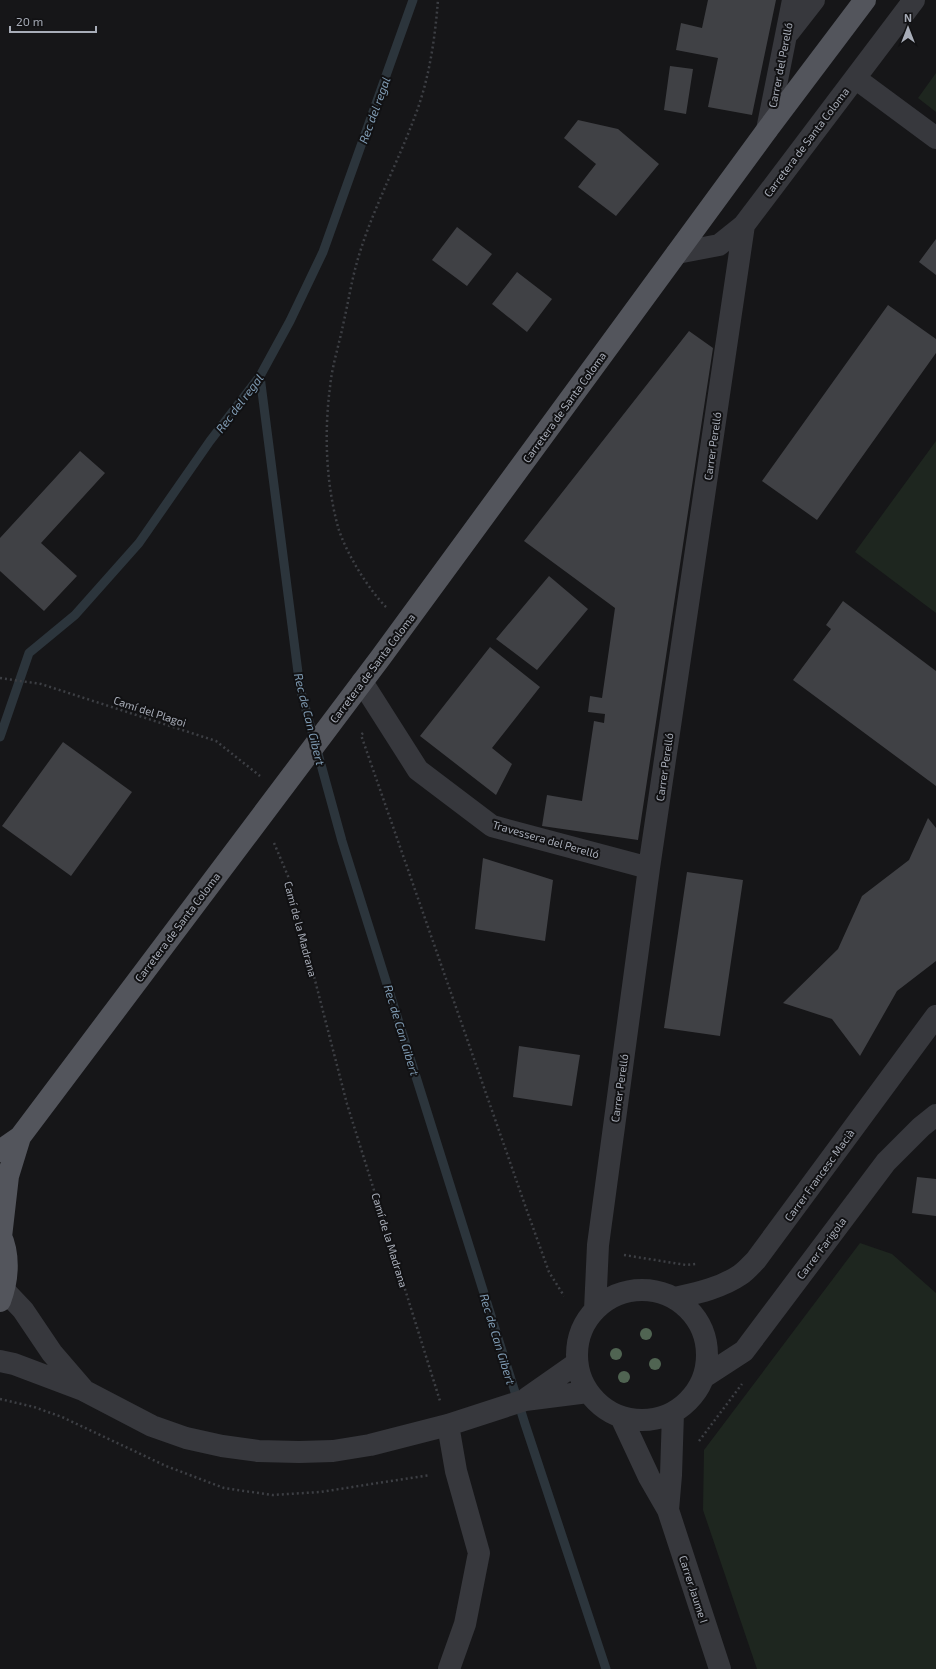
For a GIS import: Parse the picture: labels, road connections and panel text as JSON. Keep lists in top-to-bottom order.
{
  "streets": {
    "main road": ["Carretera de Santa Coloma"],
    "street": [
      "Carrer del Perelló",
      "Carrer Perelló",
      "Travessera del Perelló",
      "Carrer Francesc Macià",
      "Carrer Farigola",
      "Carrer Jaume I"
    ],
    "path": ["Camí del Plagoi", "Camí de la Madrana"]
  },
  "crossings": [
    ["Carrer del Perelló", "Carretera de Santa Coloma"],
    ["Carretera de Santa Coloma", "Carrer Perelló"],
    ["Carretera de Santa Coloma", "Camí del Plagoi"],
    ["Carretera de Santa Coloma", "Travessera del Perelló"],
    ["Carretera de Santa Coloma", "Camí de la Madrana"],
    ["Carrer Perelló", "Travessera del Perelló"],
    ["Carrer Perelló", "Carrer Francesc Macià"],
    ["Carrer Perelló", "Carrer Farigola"],
    ["Carrer Perelló", "Carrer Jaume I"],
    ["Carrer Francesc Macià", "Carrer Farigola"],
    ["Carrer Francesc Macià", "Carrer Jaume I"],
    ["Carrer Farigola", "Carrer Jaume I"]
  ],
  "water": ["Rec del regal", "Rec de Can Gibert"],
  "scale_bar": "20 m",
  "north": "top"
}
